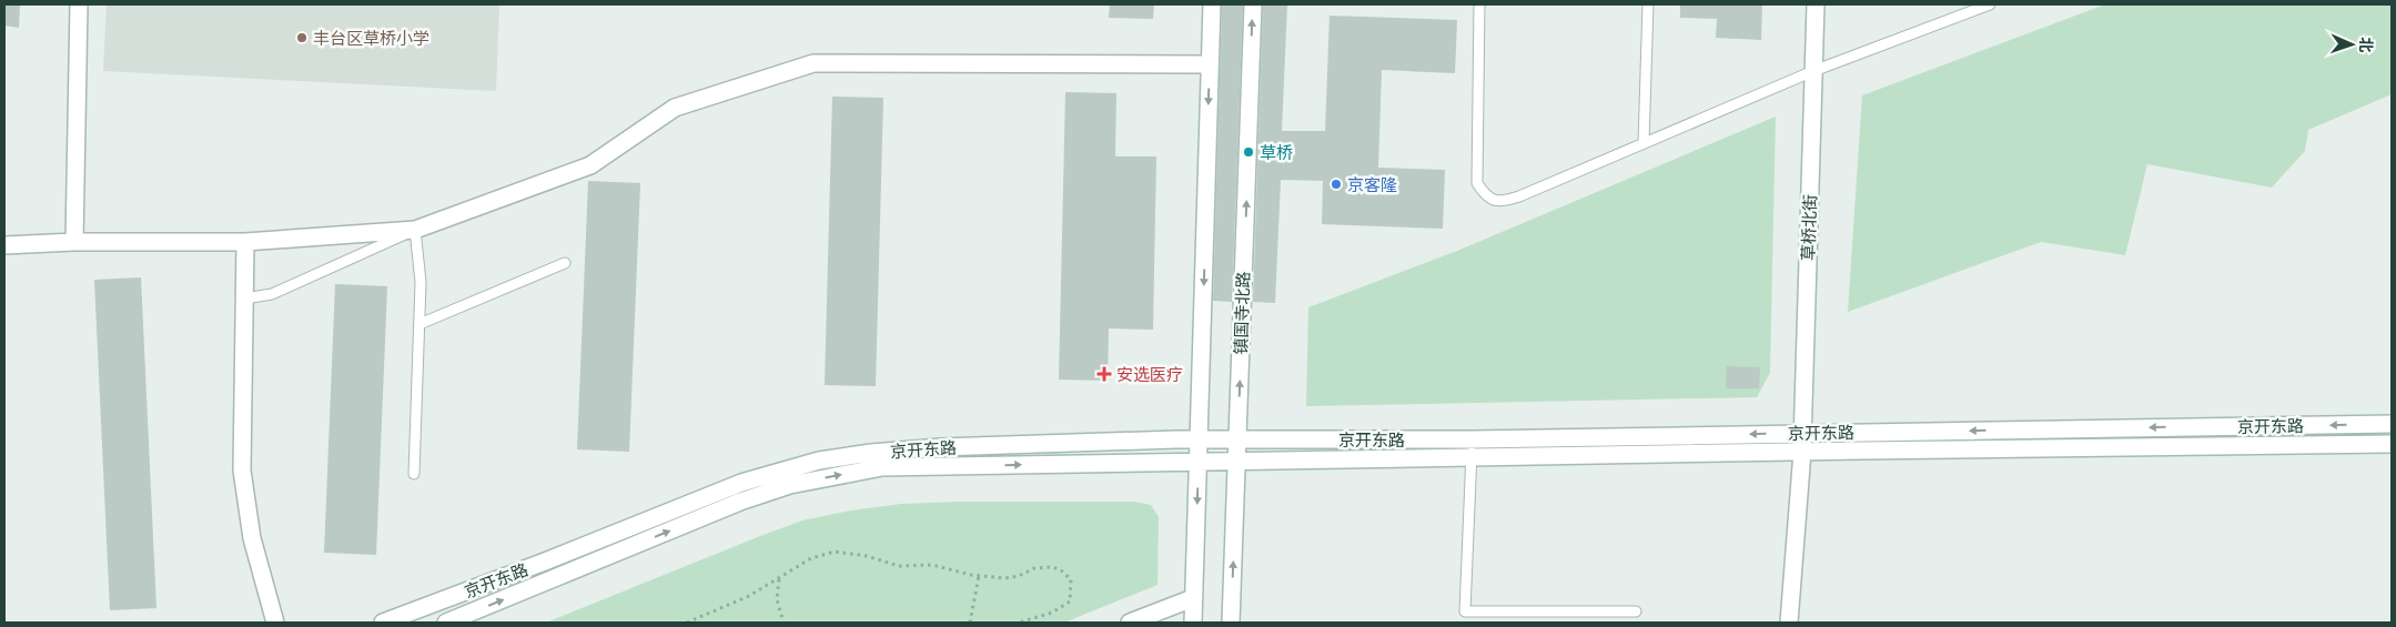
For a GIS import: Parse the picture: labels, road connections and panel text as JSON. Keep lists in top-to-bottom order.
{
  "streets": {
    "street": ["草桥北街", "镇国寺北路", "京开东路"]
  },
  "crossings": [
    ["草桥北街", "京开东路"],
    ["镇国寺北路", "京开东路"]
  ],
  "places": {
    "other": ["丰台区草桥小学", "草桥", "京客隆"],
    "health": ["安选医疗"]
  },
  "north": "right"
}
